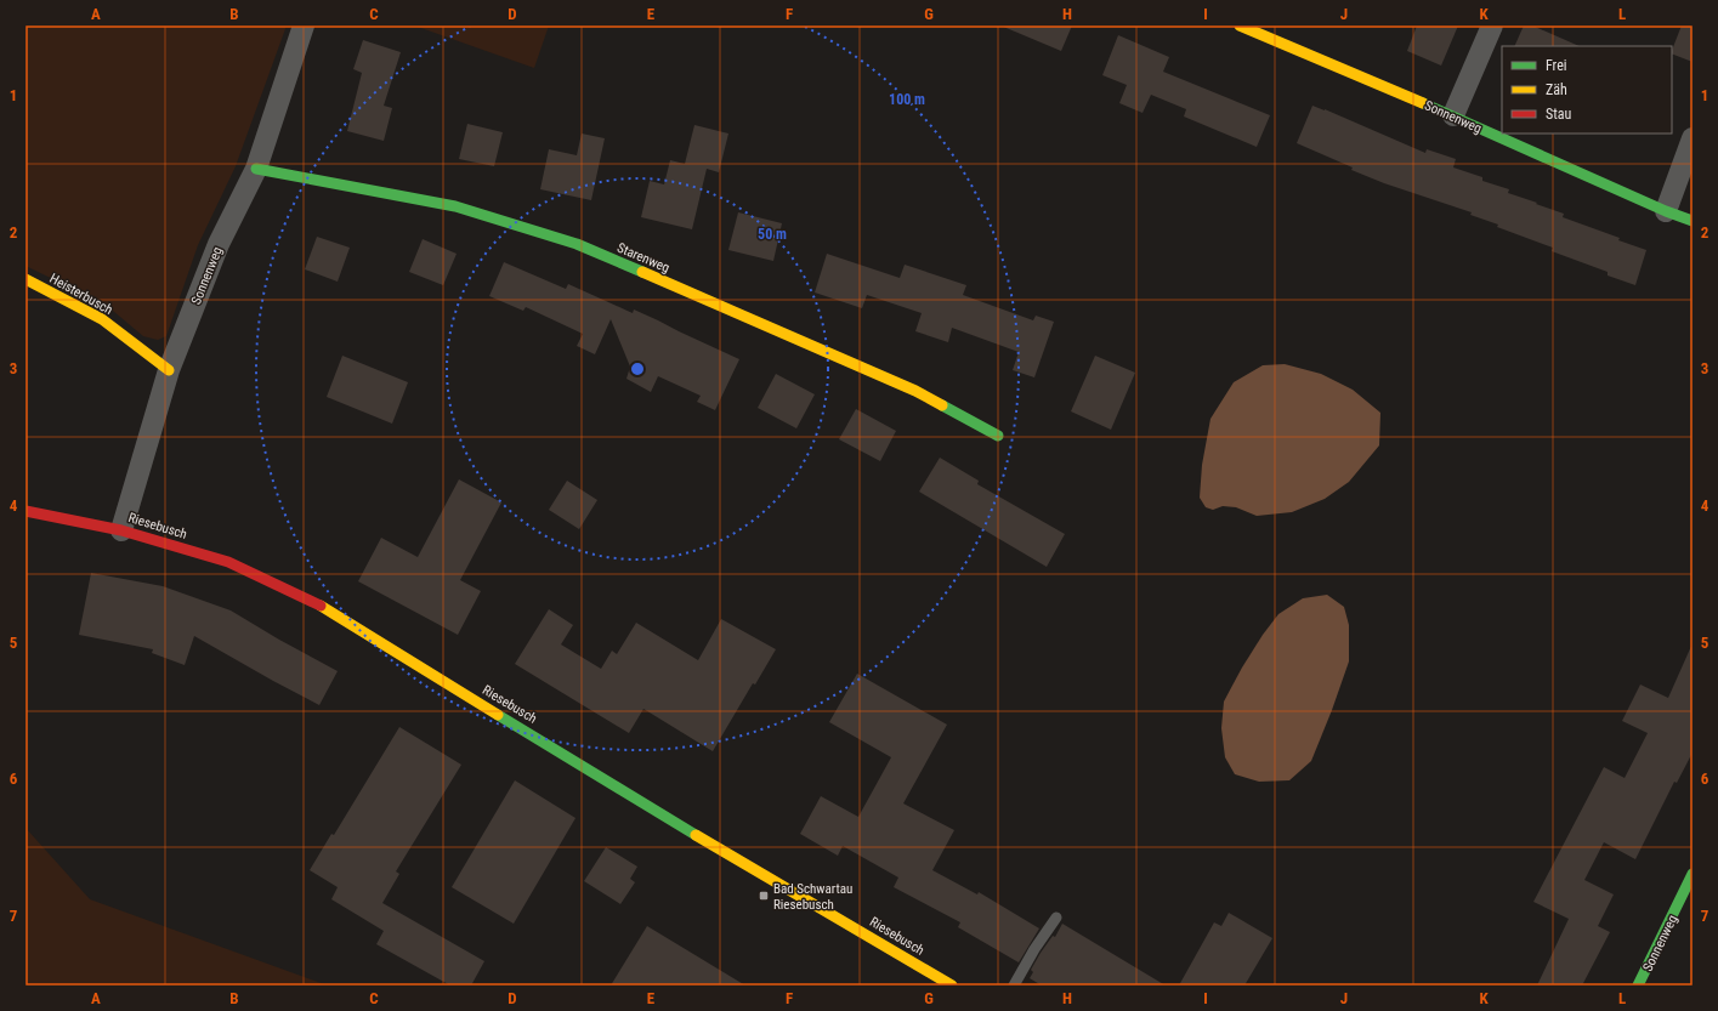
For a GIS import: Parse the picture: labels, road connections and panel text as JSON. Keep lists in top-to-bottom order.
{
  "streets": {
    "street": [
      "Sonnenweg",
      "Starenweg",
      "Heisterbusch",
      "Riesebusch"
    ]
  },
  "crossings": [
    ["Sonnenweg", "Starenweg"],
    ["Sonnenweg", "Heisterbusch"],
    ["Sonnenweg", "Riesebusch"]
  ],
  "places": {
    "transit": ["Bad Schwartau Riesebusch"]
  },
  "legend": ["Frei", "Zäh", "Stau"],
  "grid": {
    "columns": [
      "A",
      "B",
      "C",
      "D",
      "E",
      "F",
      "G",
      "H",
      "I",
      "J",
      "K",
      "L"
    ],
    "rows": [
      "1",
      "2",
      "3",
      "4",
      "5",
      "6",
      "7"
    ]
  },
  "rings": ["100 m", "50 m"]
}
